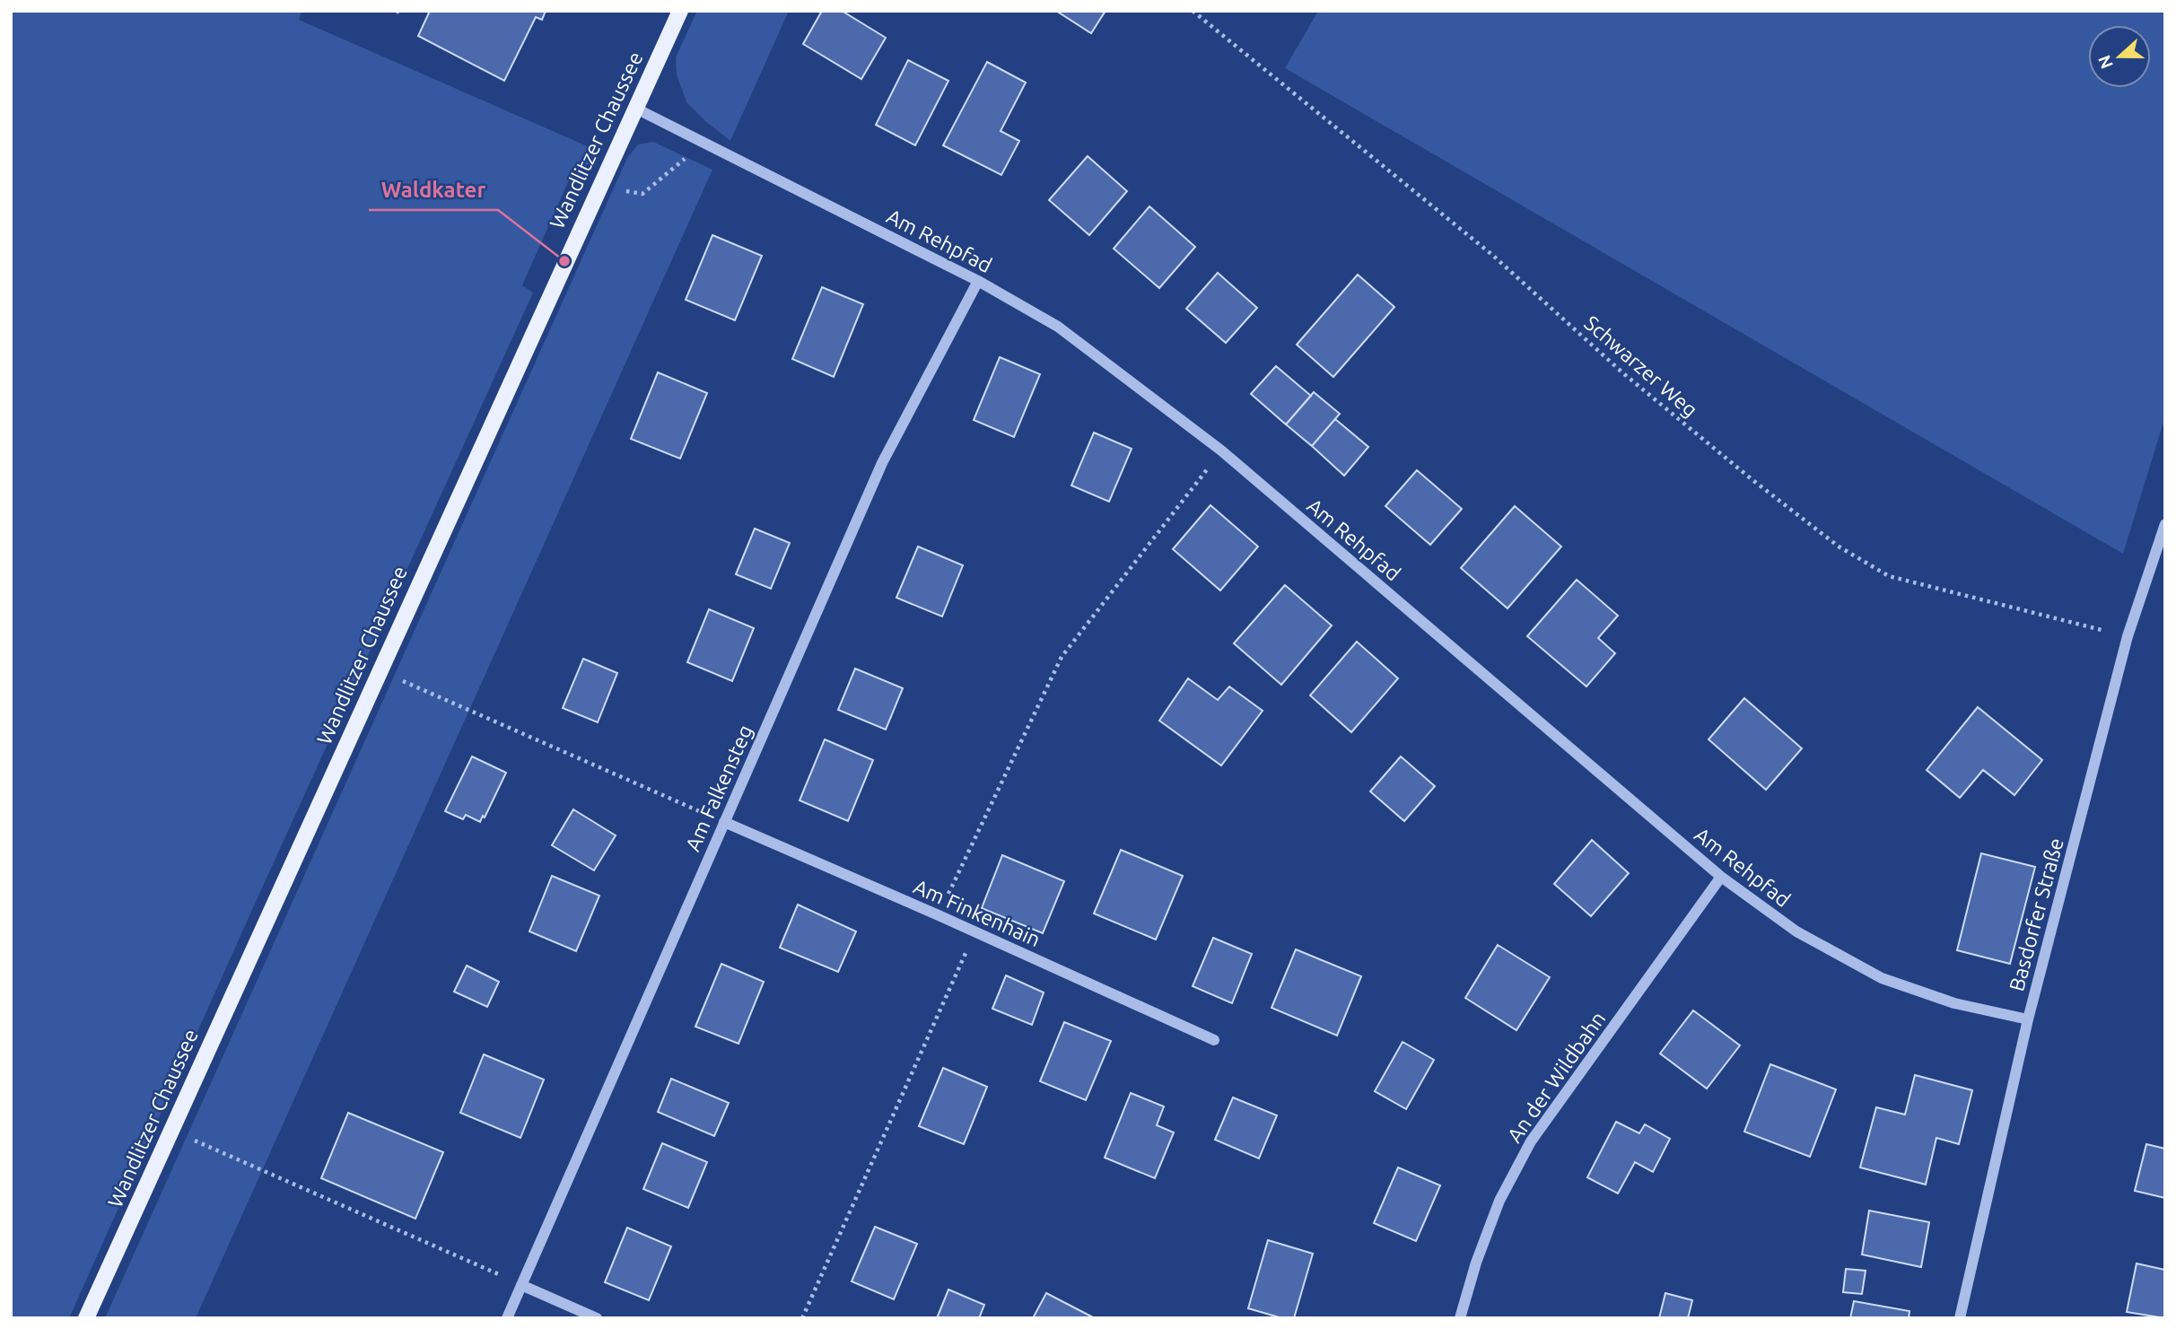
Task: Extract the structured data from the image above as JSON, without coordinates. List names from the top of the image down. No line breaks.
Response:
{"streets":{"main road":["Wandlitzer Chaussee"],"street":["Am Rehpfad","Am Falkensteg","Am Finkenhain","Basdorfer Straße","An der Wildbahn"],"path":["Schwarzer Weg"]},"crossings":[["Wandlitzer Chaussee","Am Rehpfad"],["Am Rehpfad","Am Falkensteg"],["Am Rehpfad","Basdorfer Straße"],["Am Rehpfad","An der Wildbahn"],["Schwarzer Weg","Basdorfer Straße"],["Am Falkensteg","Am Finkenhain"]],"places":["Waldkater"],"north":"left"}
